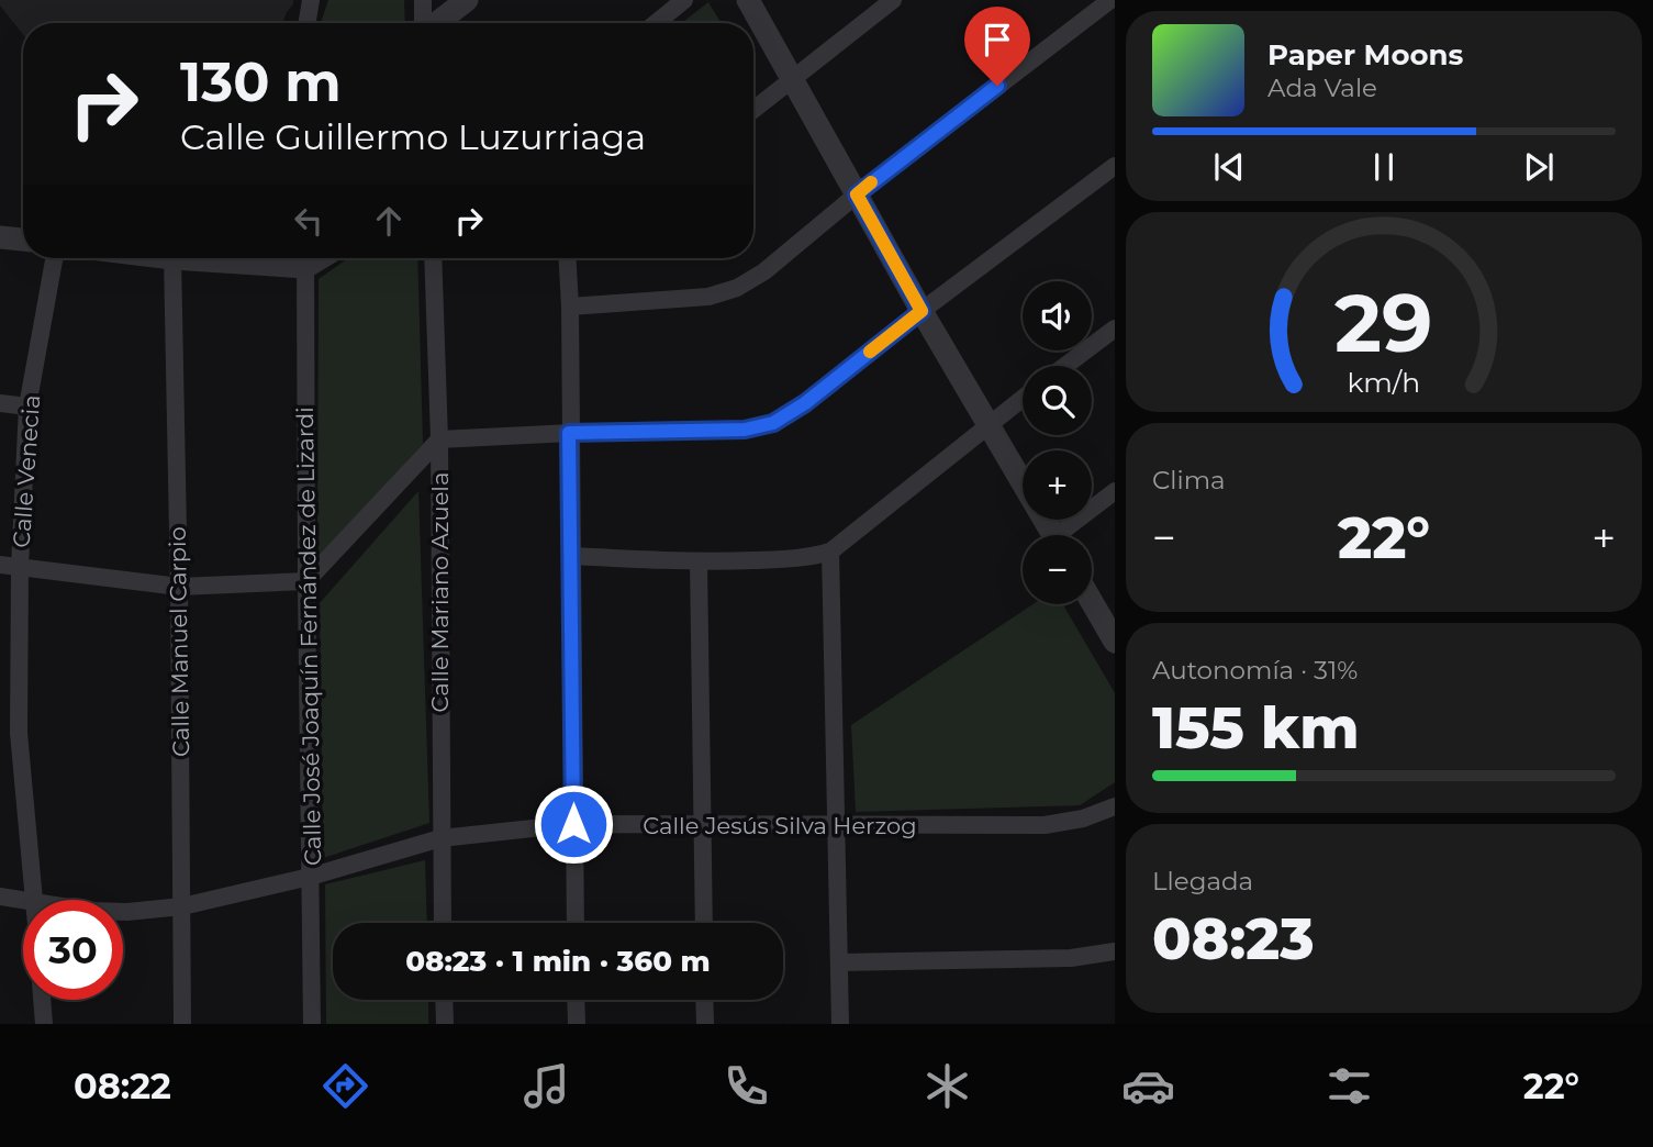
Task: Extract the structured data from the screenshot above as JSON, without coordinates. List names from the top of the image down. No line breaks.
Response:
{"streets":{"street":["Calle Venecia","Calle Mariano Azuela","Calle José Joaquín Fernández de Lizardi","Calle Manuel Carpio","Calle Jesús Silva Herzog"]},"crossings":[["Calle Mariano Azuela","Calle Jesús Silva Herzog"],["Calle José Joaquín Fernández de Lizardi","Calle Jesús Silva Herzog"],["Calle Manuel Carpio","Calle Jesús Silva Herzog"]],"page":{"turn":["130 m","Calle Guillermo Luzurriaga"],"song":["Paper Moons","Ada Vale"],"map_buttons":["+","−"],"tile":["Clima",["Autonomía · 31%","155 km"],["Llegada","08:23"]],"heat":["−","22°","+"],"limit":"30","trip":"08:23 · 1 min · 360 m","tabs":["08:22","22°"],"gauge":["29","km/h"]}}
